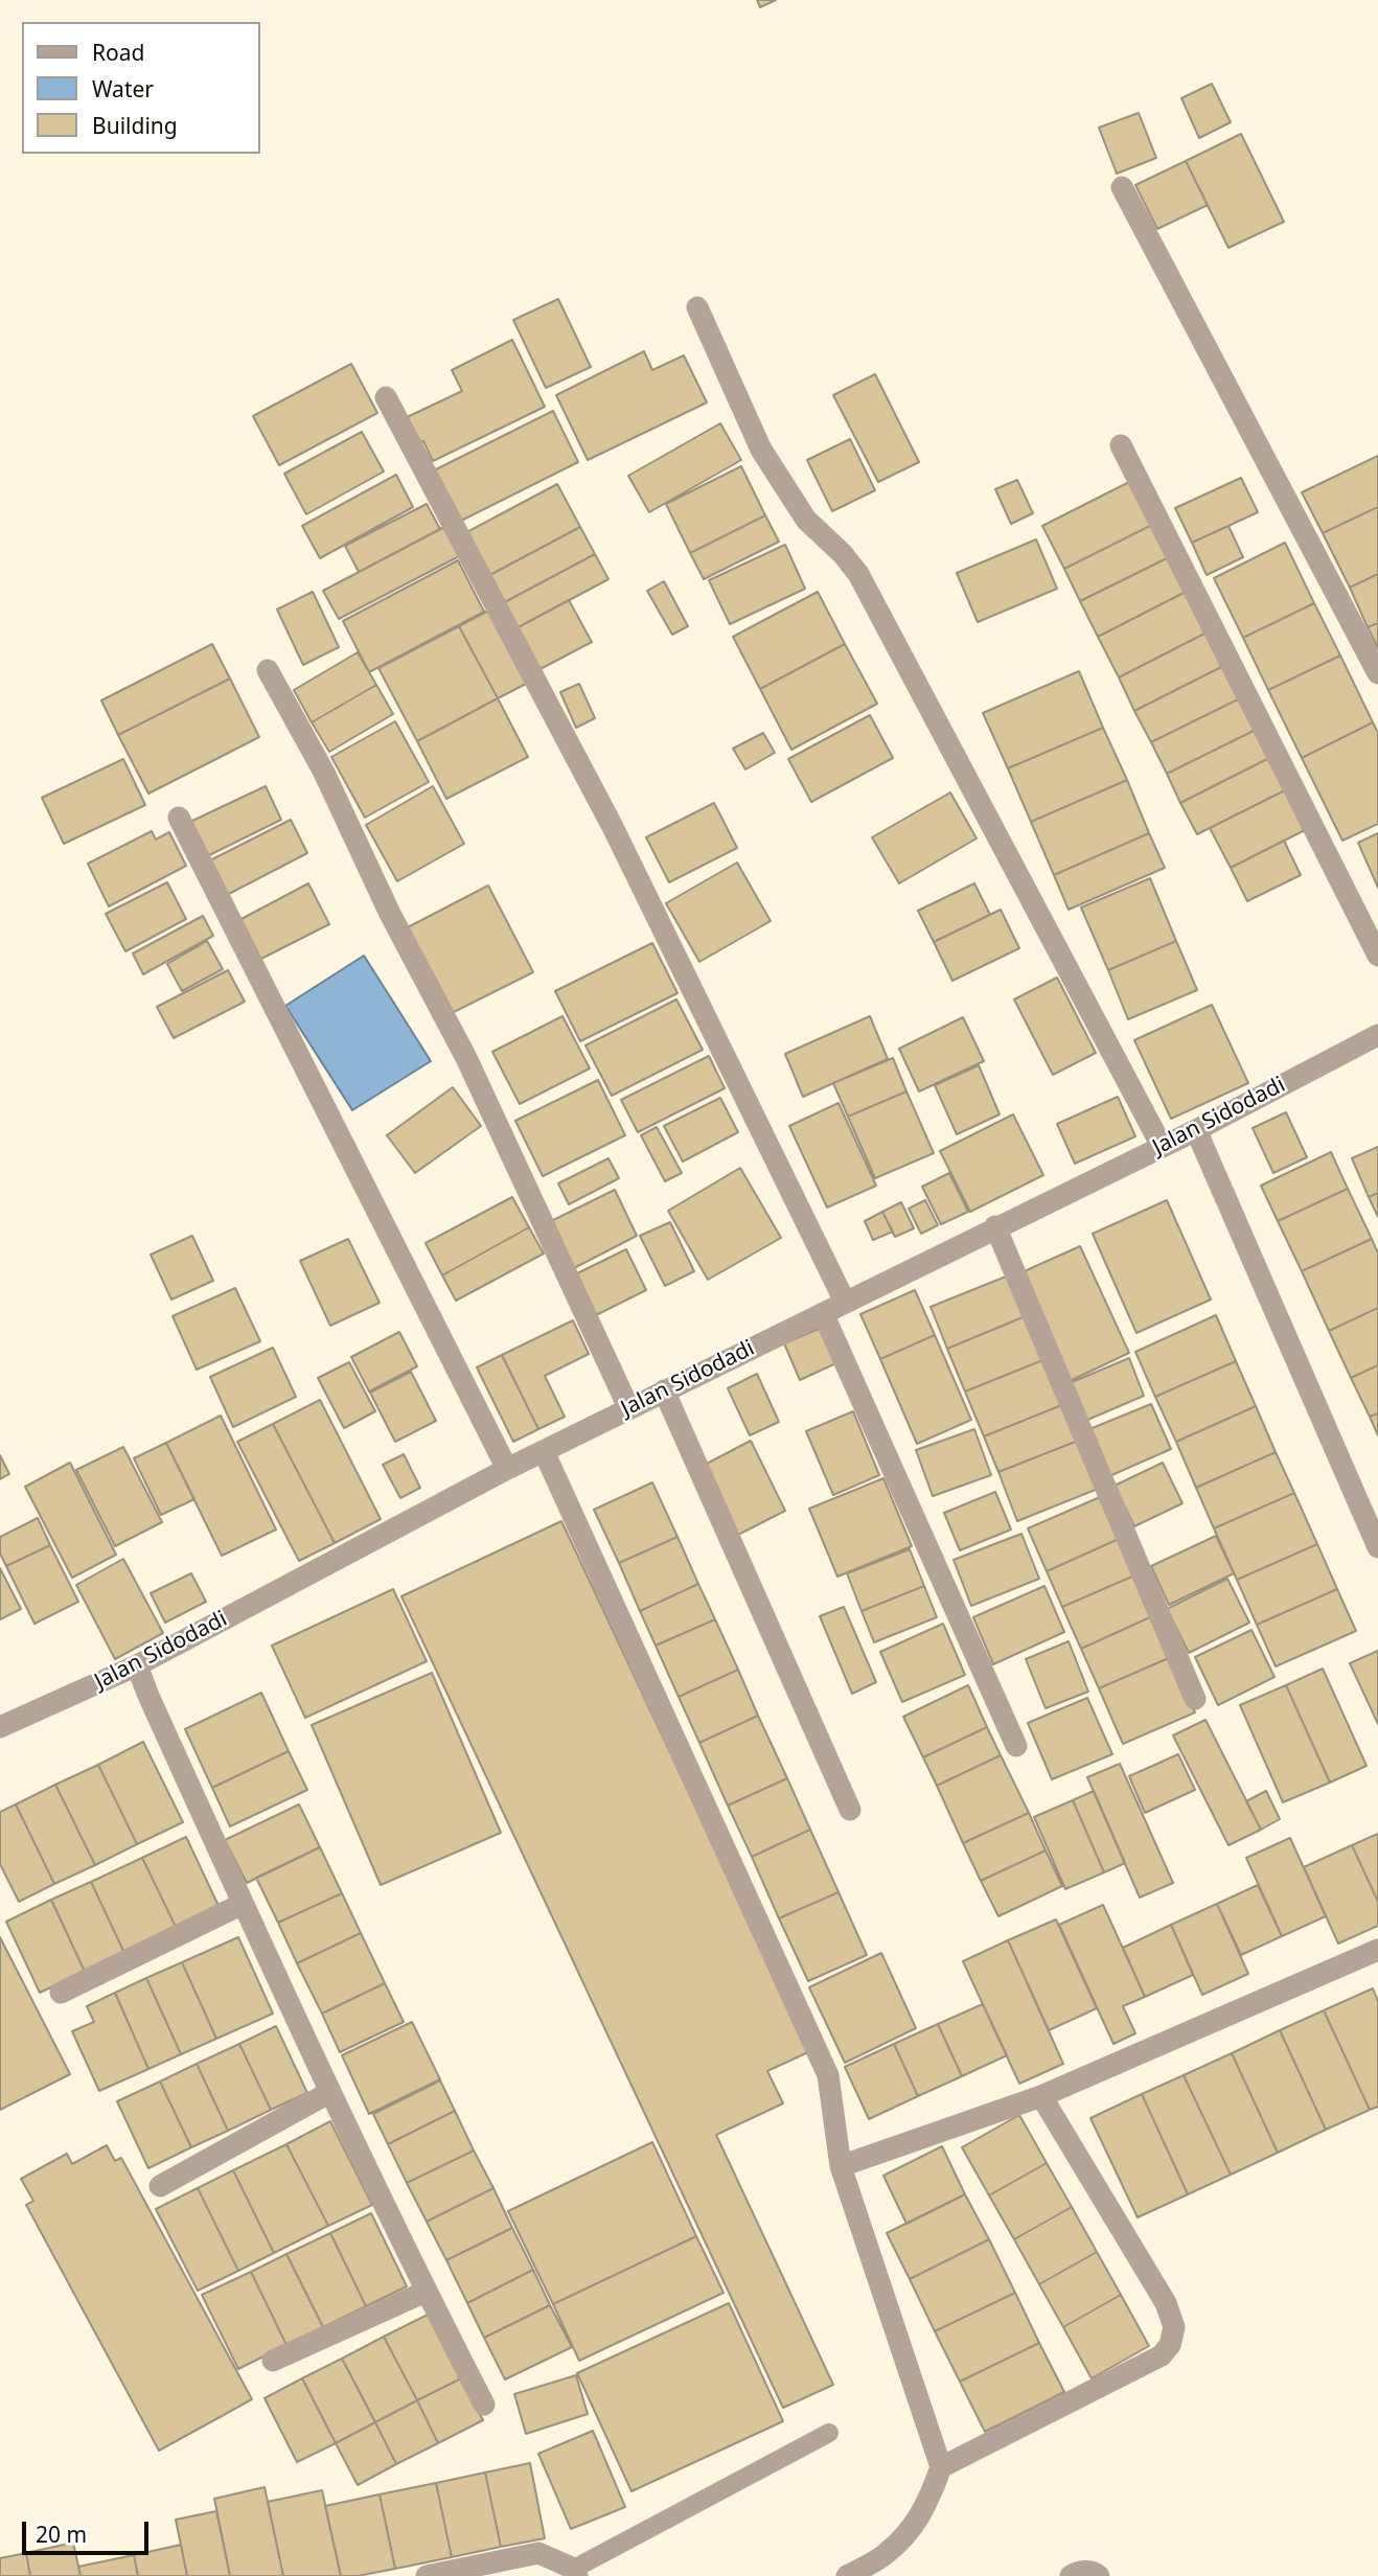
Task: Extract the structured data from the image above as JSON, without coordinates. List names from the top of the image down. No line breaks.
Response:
{"streets":{"street":["Jalan Sidodadi"]},"legend":["Road","Water","Building"],"scale_bar":"20 m"}
